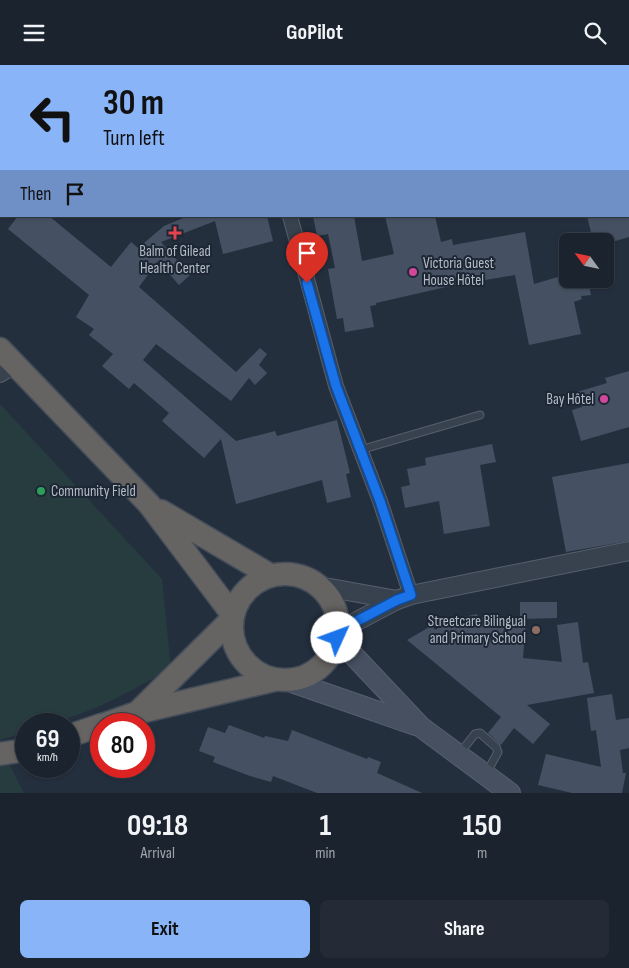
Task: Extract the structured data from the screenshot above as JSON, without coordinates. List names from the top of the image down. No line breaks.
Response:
{"places":{"health":["Balm of Gilead Health Center"],"other":["Victoria Guest House Hôtel","Bay Hôtel","Community Field","Streetcare Bilingual and Primary School"]},"north":"top left","page":{"header":"GoPilot","turn":["30 m","Turn left"],"then":"Then","speed":"69 km/h","limit":"80","eta":["09:18","Arrival","1","min","150","m"],"buttons":["Exit","Share"]}}
